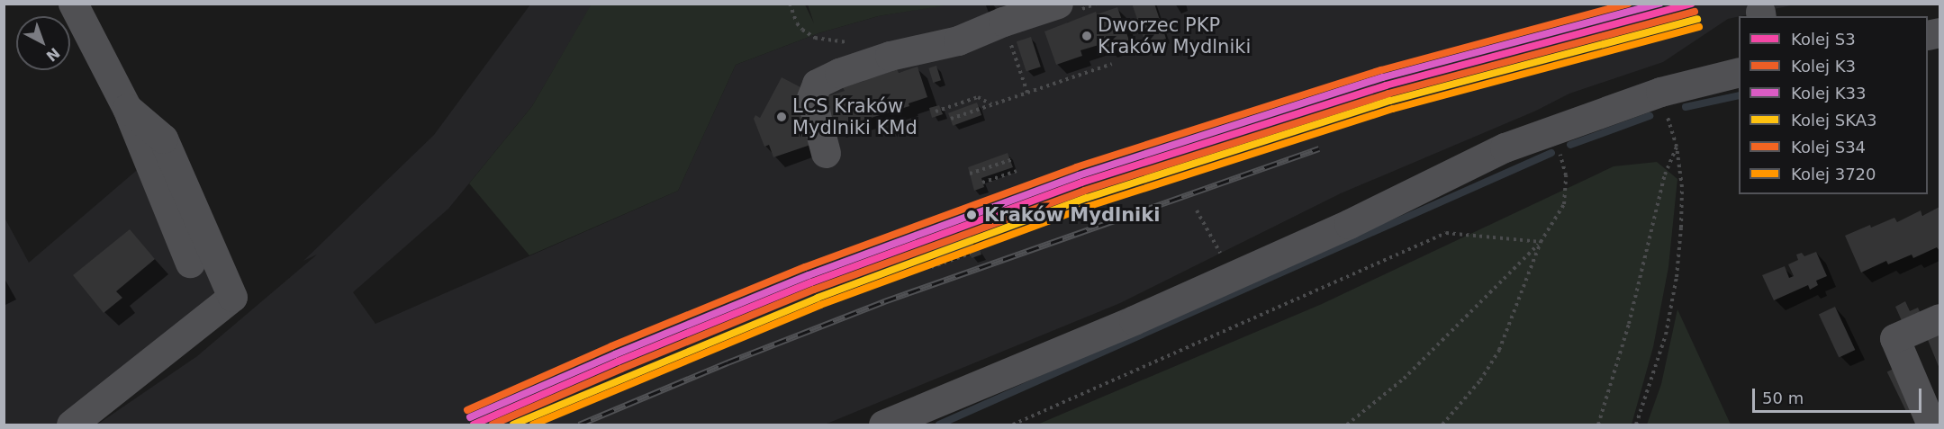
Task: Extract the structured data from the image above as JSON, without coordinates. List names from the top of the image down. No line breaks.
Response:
{"places":["Dworzec PKP Kraków Mydlniki","LCS Kraków Mydlniki KMd","Kraków Mydlniki"],"lines":["rail line S3","rail line K33","rail line S34","rail line K3","rail line SKA3","rail line 3720"],"legend":["Kolej S3","Kolej K3","Kolej K33","Kolej SKA3","Kolej S34","Kolej 3720"],"scale_bar":"50 m","north":"bottom right"}
